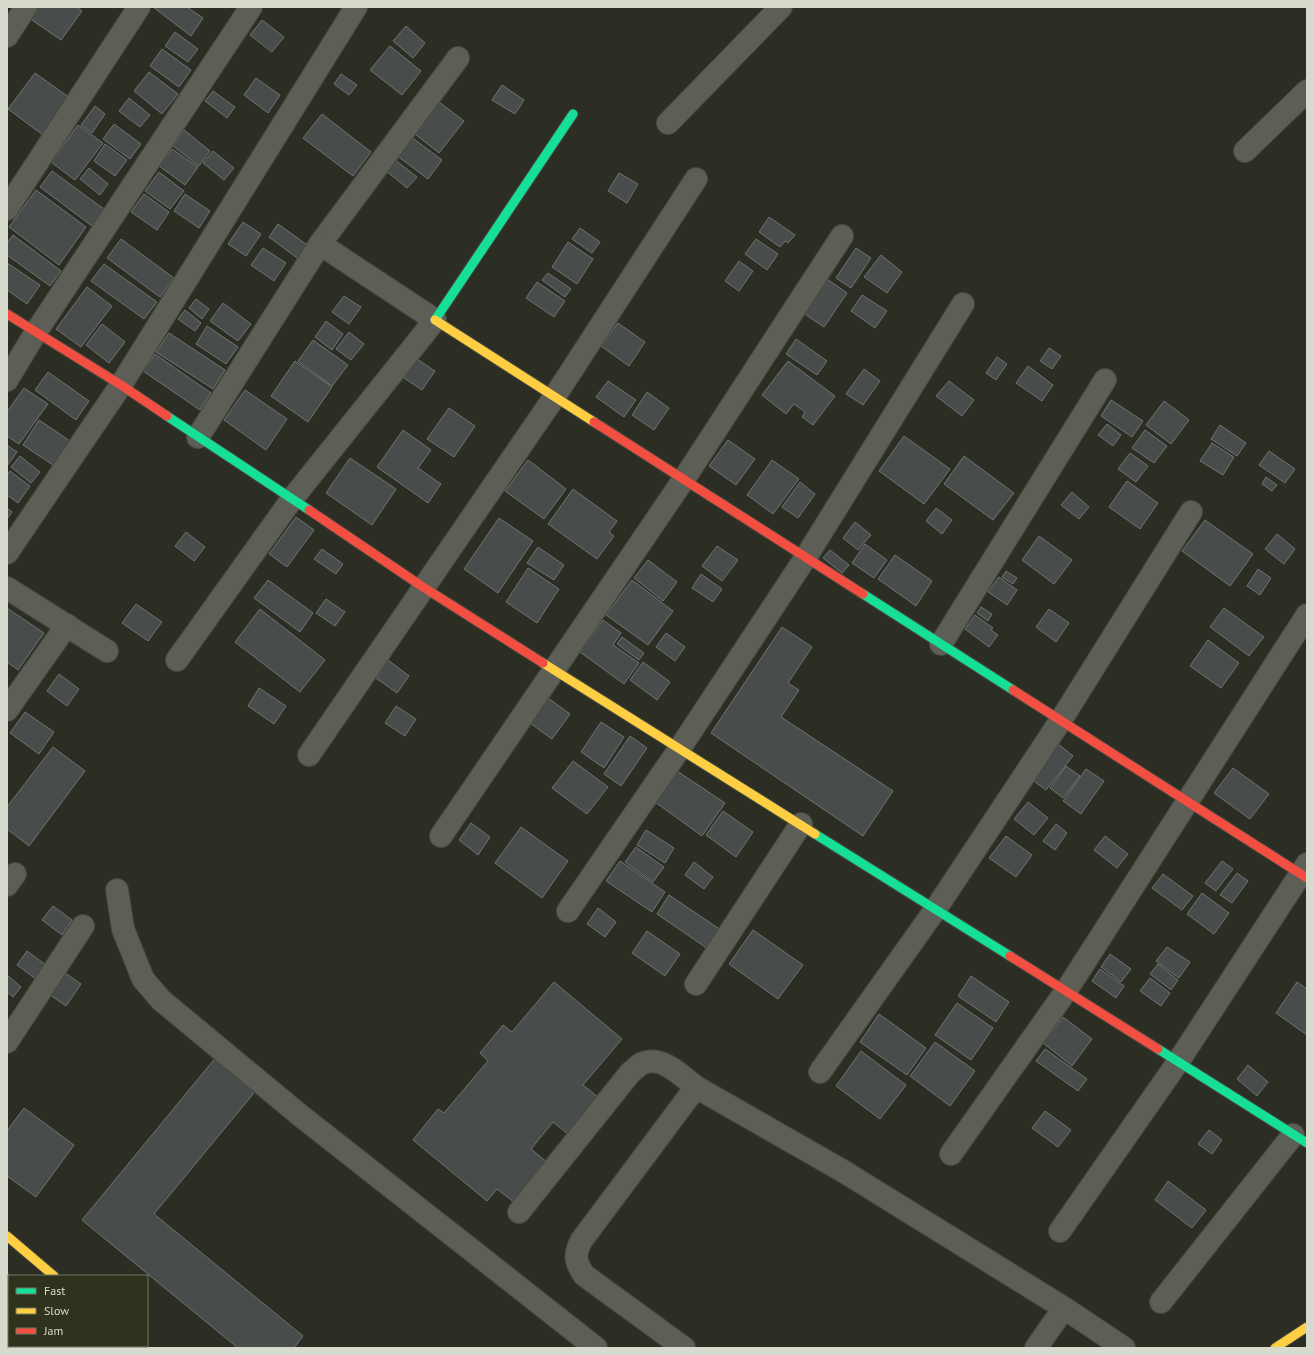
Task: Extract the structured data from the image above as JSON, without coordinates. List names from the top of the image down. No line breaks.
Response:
{"legend":["Fast","Slow","Jam"]}
